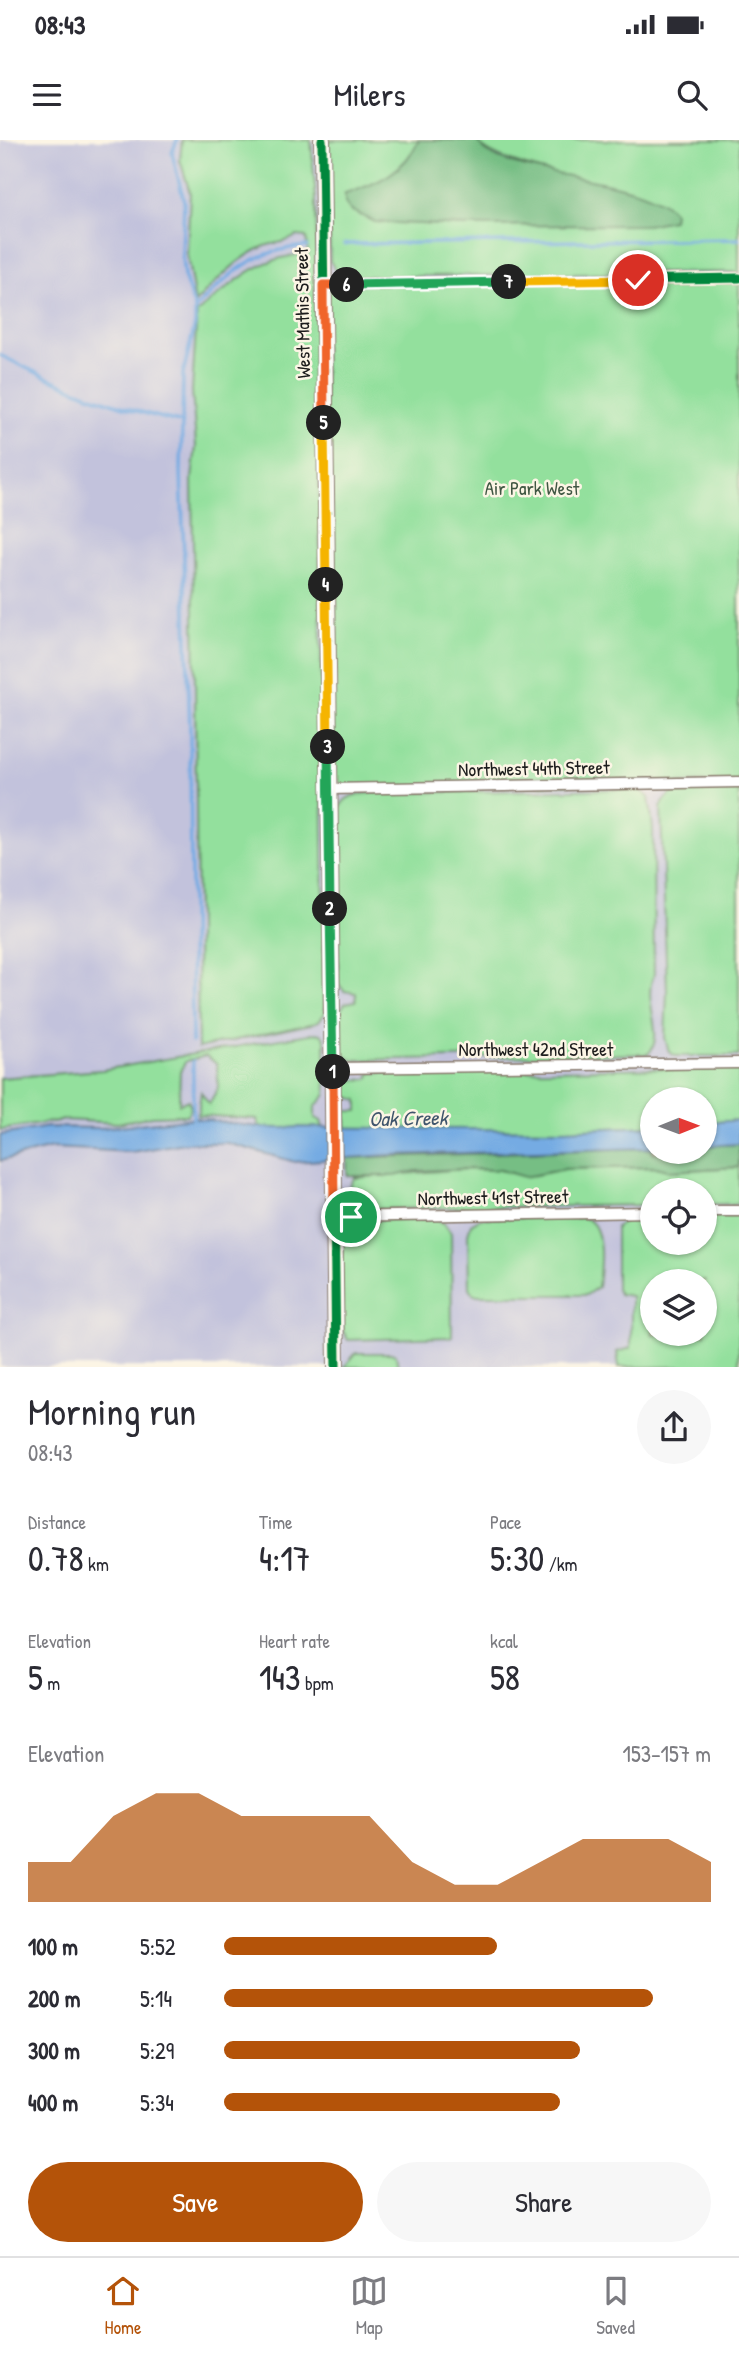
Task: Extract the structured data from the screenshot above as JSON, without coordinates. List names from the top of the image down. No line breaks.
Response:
{"streets":{"street":["West Mathis Street","Northwest 44th Street","Northwest 42nd Street","Northwest 41st Street"]},"crossings":[["West Mathis Street","Northwest 44th Street"],["West Mathis Street","Northwest 42nd Street"],["West Mathis Street","Northwest 41st Street"]],"water":["Oak Creek"],"parks":["Air Park West"],"north":"right","page":{"status":"08:43","header":"Milers","pins":["7","6","5","4","3","2","1"],"heading":["Morning run","08:43"],"stats":[["Distance","0.78 km"],["Time","4:17"],["Pace","5:30 /km"],["Elevation","5 m"],["Heart rate","143 bpm"],["kcal","58"]],"chart":["Elevation","153–157 m"],"list":[{"name":"100 m","note":"5:52"},{"name":"200 m","note":"5:14"},{"name":"300 m","note":"5:29"},{"name":"400 m","note":"5:34"}],"buttons":["Save","Share"],"tabs":["Home","Map","Saved"]}}
